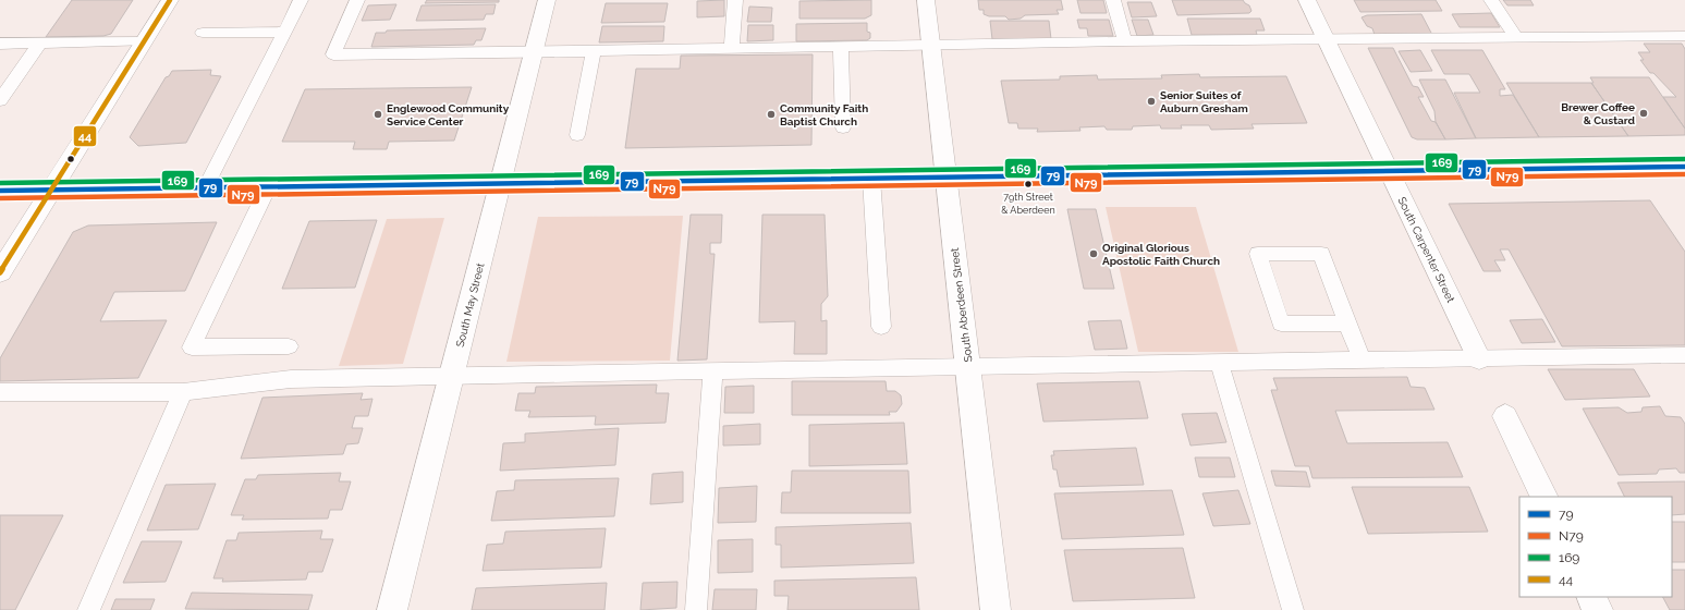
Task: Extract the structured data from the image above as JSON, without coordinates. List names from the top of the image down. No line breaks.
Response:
{"streets":{"street":["South Carpenter Street","South May Street","South Aberdeen Street"]},"places":["Senior Suites of Auburn Gresham","Brewer Coffee & Custard","Englewood Community Service Center","Community Faith Baptist Church","79th Street & Aberdeen","Original Glorious Apostolic Faith Church"],"lines":["transit line 44","transit line 169","transit line 79","transit line N79"],"legend":["79","N79","169","44"]}
